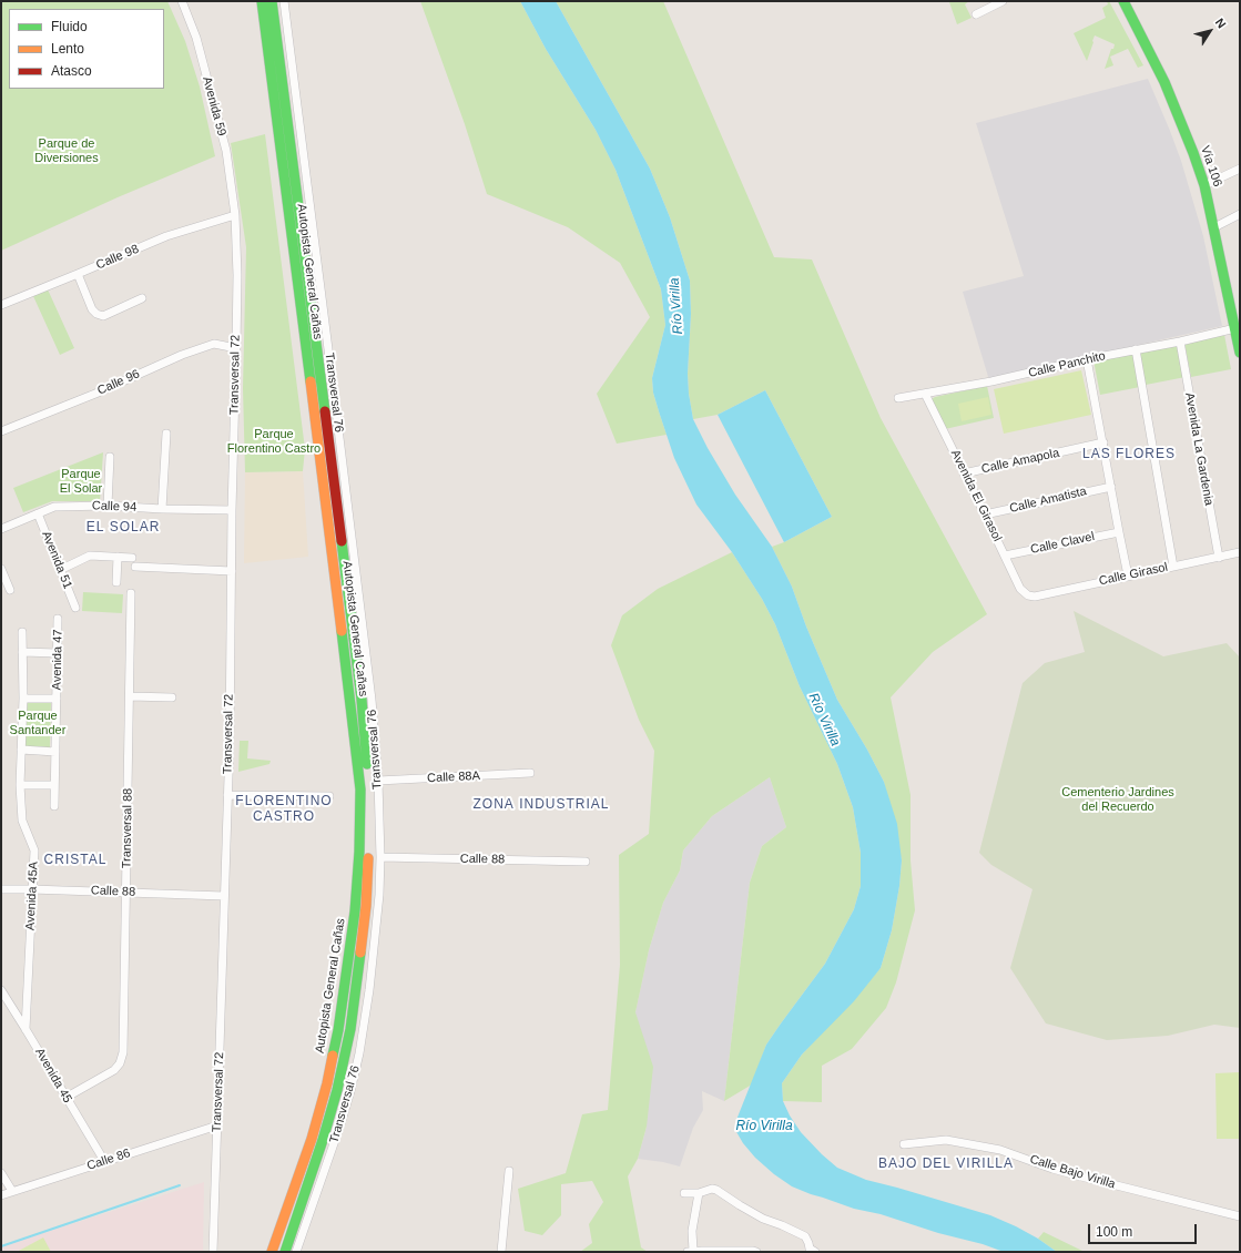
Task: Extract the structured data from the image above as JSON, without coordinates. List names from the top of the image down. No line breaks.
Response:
{"streets":{"main road":["Vía 106","Autopista General Cañas"],"street":["Avenida 59","Calle 98","Calle Panchito","Transversal 72","Calle 96","Transversal 76","Avenida La Gardenia","Calle Amapola","Avenida El Girasol","Calle Amatista","Calle 94","Calle Clavel","Avenida 51","Calle Girasol","Avenida 47","Calle 88A","Transversal 88","Calle 88","Avenida 45A","Avenida 45","Calle 86","Calle Bajo Virilla"]},"crossings":[["Avenida 59","Calle 98"],["Avenida 59","Transversal 72"],["Vía 106","Calle Panchito"],["Calle 98","Transversal 72"],["Calle Panchito","Avenida La Gardenia"],["Calle Panchito","Avenida El Girasol"],["Transversal 72","Calle 96"],["Transversal 72","Calle 94"],["Transversal 72","Calle 88"],["Transversal 72","Calle 86"],["Transversal 76","Calle 88A"],["Transversal 76","Calle 88"],["Avenida La Gardenia","Calle Girasol"],["Calle Amapola","Avenida El Girasol"],["Avenida El Girasol","Calle Amatista"],["Avenida El Girasol","Calle Clavel"],["Avenida El Girasol","Calle Girasol"],["Calle 94","Avenida 51"],["Transversal 88","Calle 88"],["Transversal 88","Avenida 45"],["Calle 88","Avenida 45A"],["Avenida 45A","Avenida 45"],["Avenida 45","Calle 86"]],"districts":["LAS FLORES","EL SOLAR","FLORENTINO CASTRO","ZONA INDUSTRIAL","CRISTAL","BAJO DEL VIRILLA"],"water":["Río Virilla"],"parks":["Parque de Diversiones","Parque Florentino Castro","Parque El Solar","Parque Santander","Cementerio Jardines del Recuerdo"],"legend":["Fluido","Lento","Atasco"],"scale_bar":"100 m","north":"top right"}
